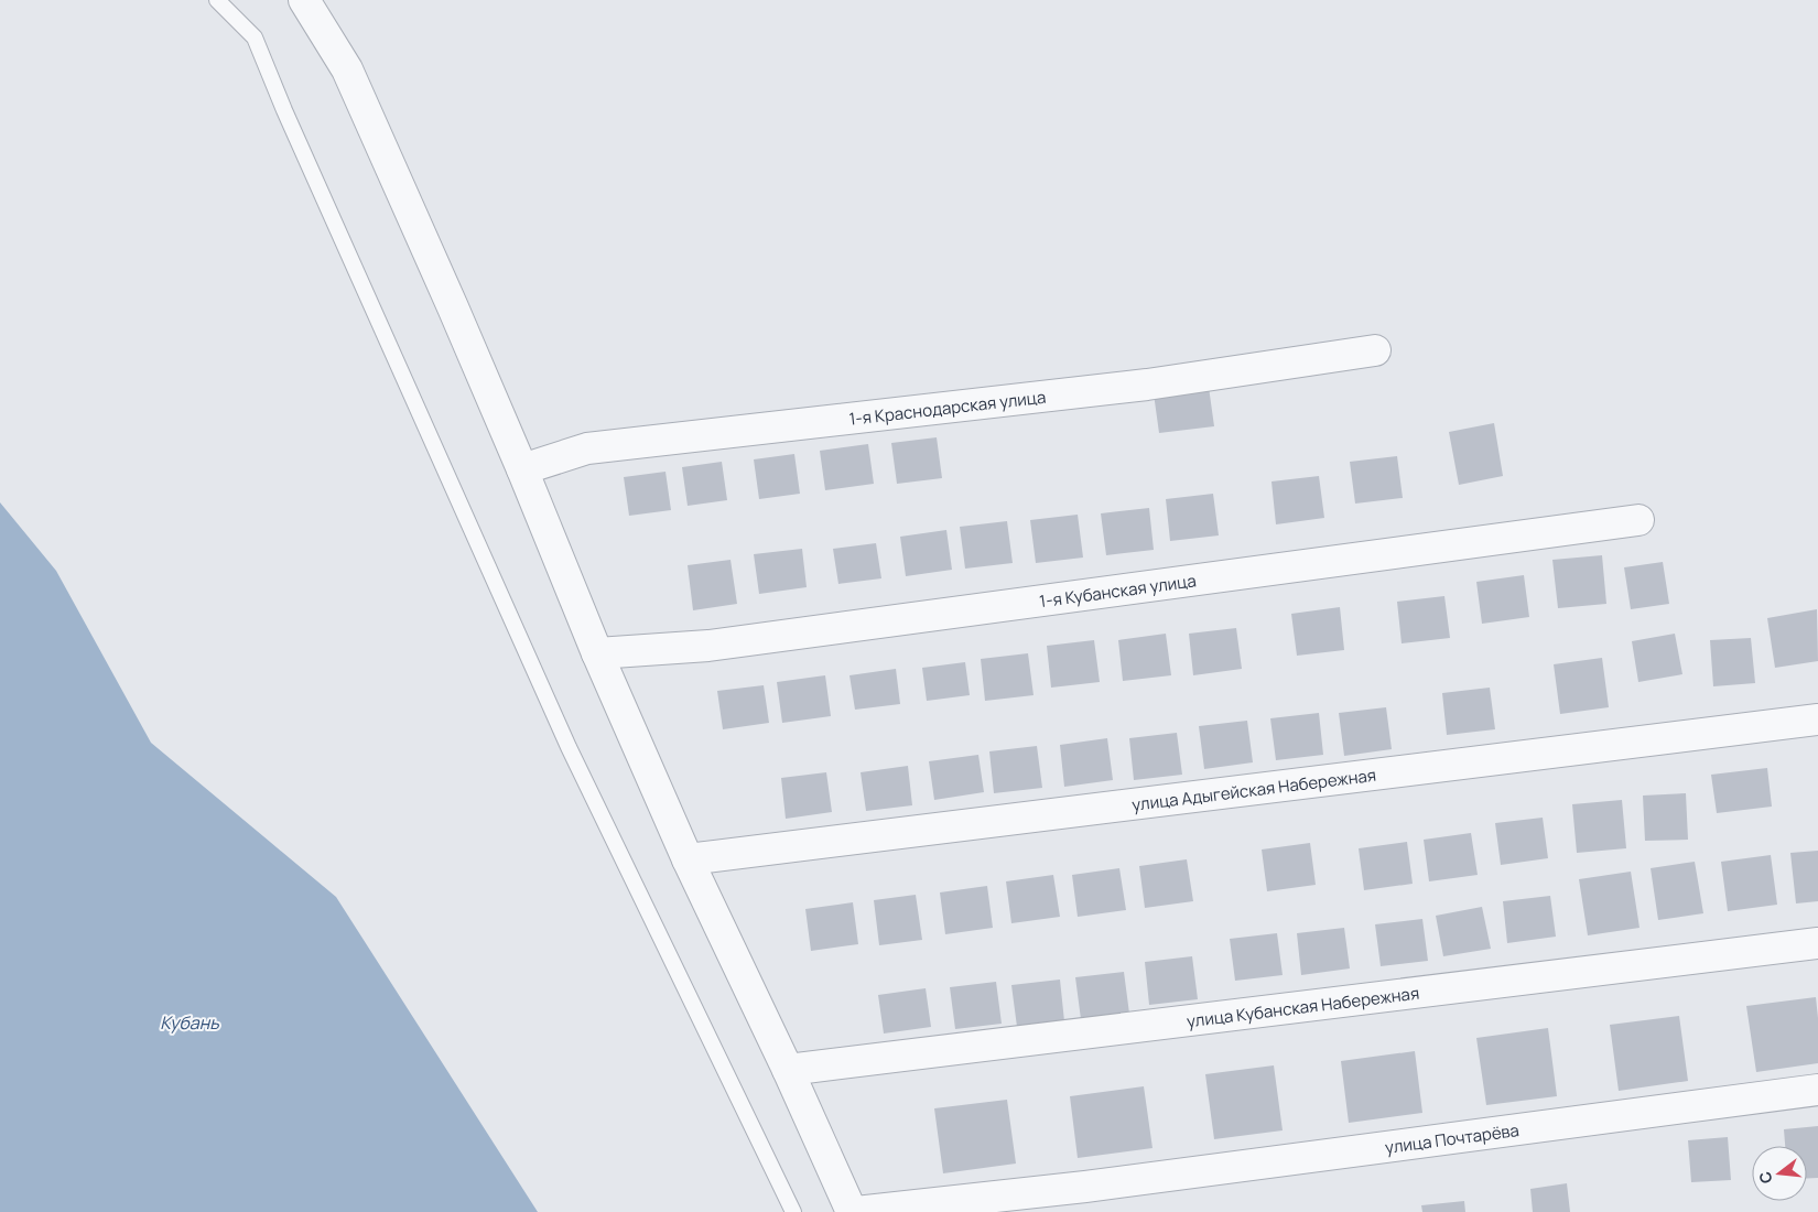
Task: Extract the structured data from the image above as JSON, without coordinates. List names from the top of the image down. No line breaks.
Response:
{"streets":{"street":["1-я Краснодарская улица","1-я Кубанская улица","улица Адыгейская Набережная","улица Кубанская Набережная","улица Почтарёва"]},"water":["Кубань"],"north":"left"}
